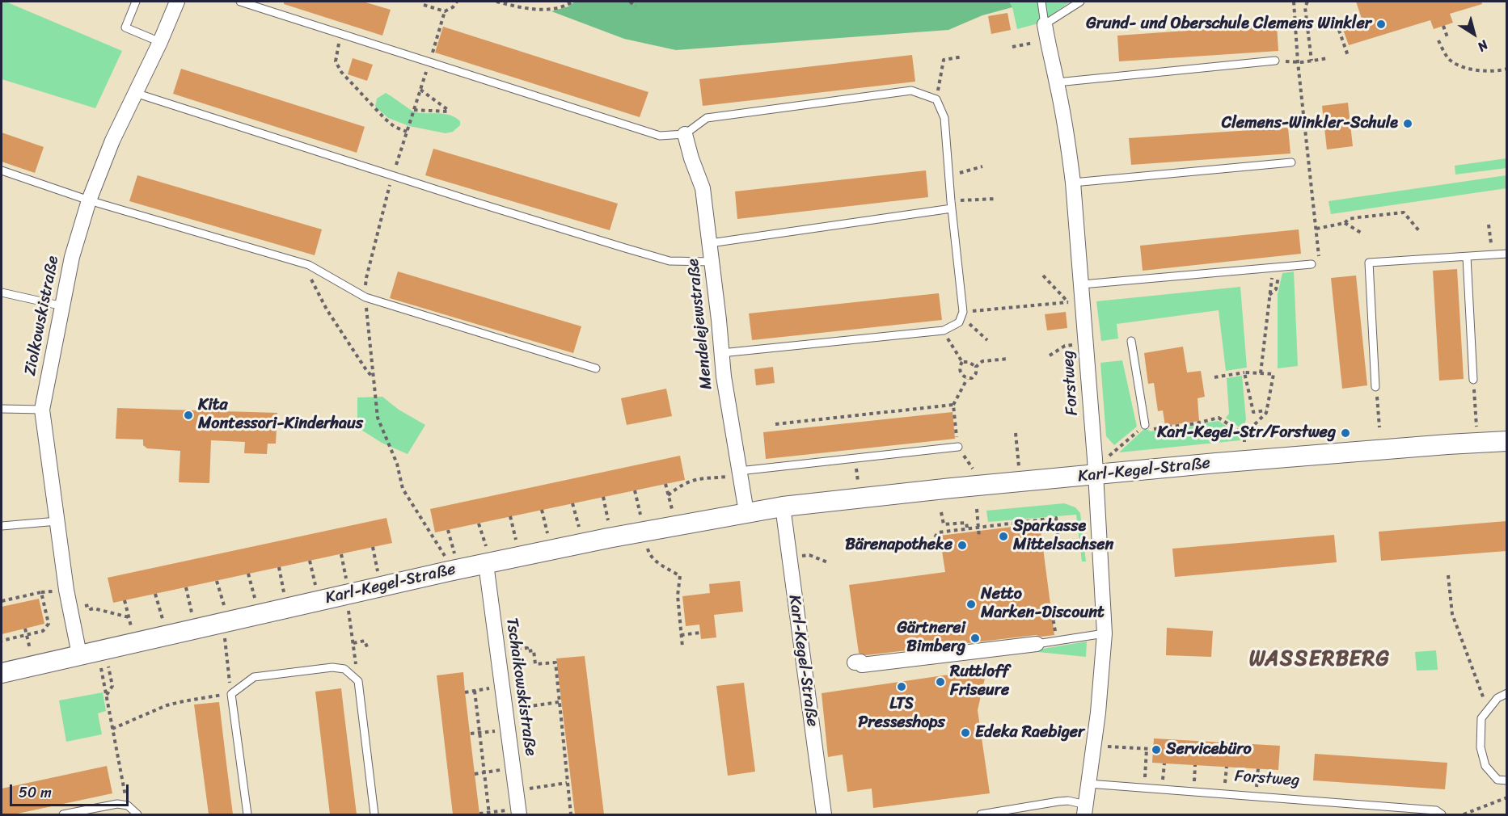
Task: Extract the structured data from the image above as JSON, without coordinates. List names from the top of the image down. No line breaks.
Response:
{"streets":{"street":["Ziolkowskistraße","Mendelejewstraße","Forstweg","Karl-Kegel-Straße","Tschaikowskistraße"]},"crossings":[["Ziolkowskistraße","Karl-Kegel-Straße"],["Mendelejewstraße","Karl-Kegel-Straße"],["Forstweg","Karl-Kegel-Straße"],["Karl-Kegel-Straße","Tschaikowskistraße"]],"districts":["WASSERBERG"],"places":["Grund- und Oberschule Clemens Winkler","Clemens-Winkler-Schule","Kita Montessori-Kinderhaus","Karl-Kegel-Str/Forstweg","Sparkasse Mittelsachsen","Bärenapotheke","Netto Marken-Discount","Gärtnerei Bimberg","Ruttloff Friseure","LTS Presseshops","Edeka Raebiger","Servicebüro"],"scale_bar":"50 m","north":"bottom right"}
